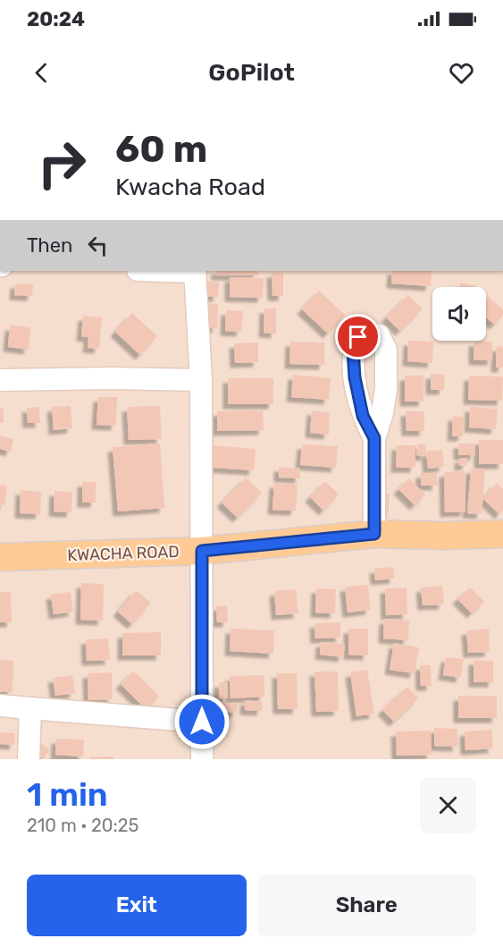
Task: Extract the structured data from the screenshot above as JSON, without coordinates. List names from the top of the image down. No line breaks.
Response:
{"streets":{"main road":["KWACHA ROAD"]},"page":{"status":"20:24","header":"GoPilot","turn":["60 m","Kwacha Road"],"then":"Then","heading":["1 min","210 m · 20:25"],"buttons":["Exit","Share"]}}
